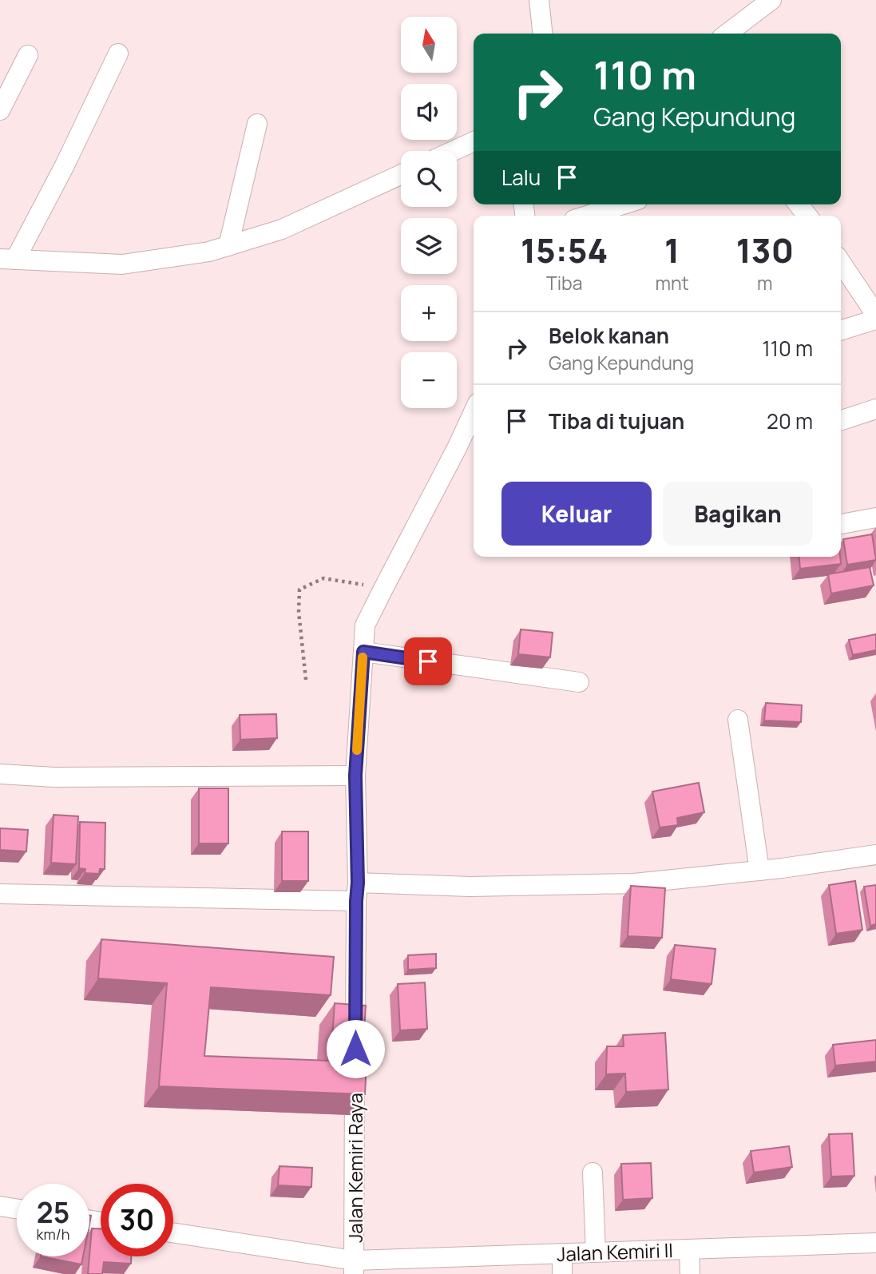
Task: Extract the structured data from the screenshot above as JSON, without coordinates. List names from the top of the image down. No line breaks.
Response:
{"streets":{"street":["Jalan Kemiri Raya","Jalan Kemiri II"]},"crossings":[["Jalan Kemiri Raya","Jalan Kemiri II"]],"north":"top","page":{"map_buttons":["+","−"],"turn":["110 m","Gang Kepundung"],"then":"Lalu","eta":["15:54","Tiba","1","mnt","130","m"],"list":[{"name":"Belok kanan","note":"Gang Kepundung","value":"110 m"},{"name":"Tiba di tujuan","value":"20 m"}],"buttons":["Keluar","Bagikan"],"speed":"25 km/h","limit":"30"}}
